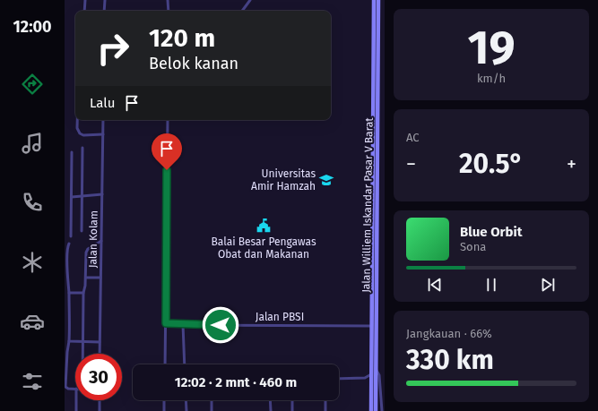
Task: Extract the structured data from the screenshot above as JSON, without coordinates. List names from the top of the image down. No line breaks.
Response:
{"streets":{"street":["Jalan Williem Iskandar Pasar V Barat","Jalan Kolam","Jalan PBSI"]},"crossings":[["Jalan Williem Iskandar Pasar V Barat","Jalan PBSI"]],"places":{"school or university":["Universitas Amir Hamzah"],"public building":["Balai Besar Pengawas Obat dan Makanan"]},"page":{"tabs":"12:00","tile":[["19","km/h"],"AC",["Jangkauan · 66%","330 km"]],"turn":["120 m","Belok kanan"],"then":"Lalu","heat":["−","20.5°","+"],"song":["Blue Orbit","Sona"],"limit":"30","trip":"12:02 · 2 mnt · 460 m"}}
